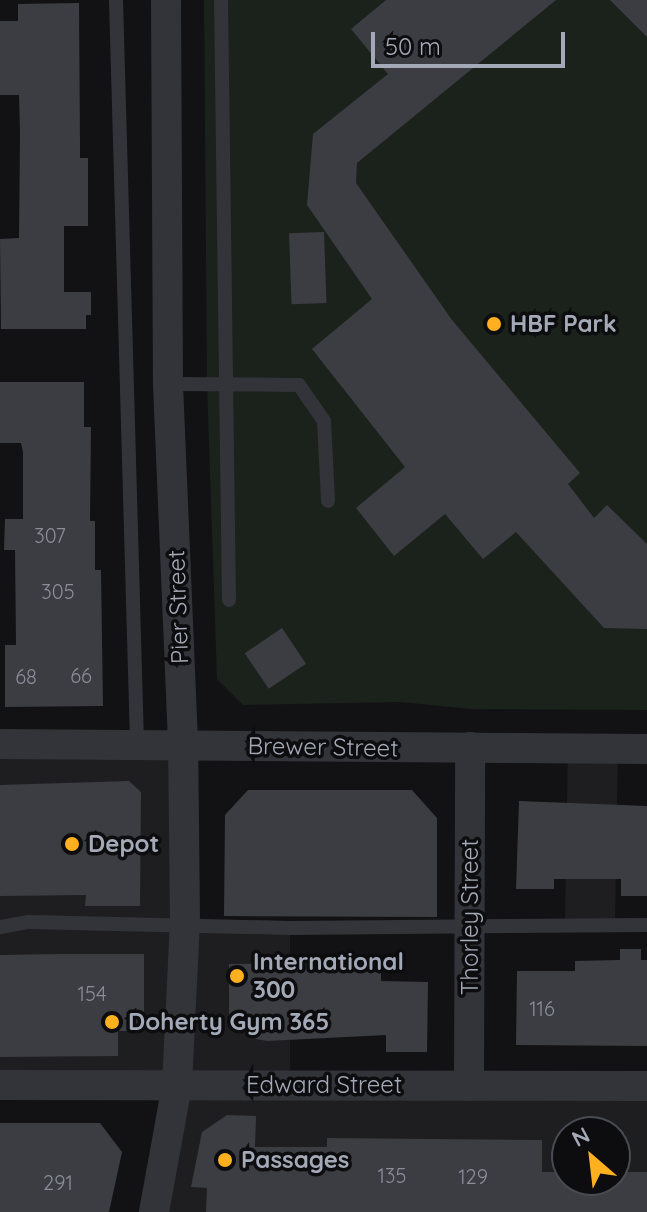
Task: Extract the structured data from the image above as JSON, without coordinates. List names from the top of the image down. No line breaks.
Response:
{"streets":{"street":["Pier Street","Brewer Street","Thorley Street","Edward Street"]},"crossings":[["Pier Street","Brewer Street"],["Pier Street","Edward Street"],["Brewer Street","Thorley Street"],["Thorley Street","Edward Street"]],"places":["HBF Park","Depot","International 300","Doherty Gym 365","Passages"],"house_numbers":["307","305","66","68","154","116","135","129","291"],"scale_bar":"50 m","north":"top left"}
